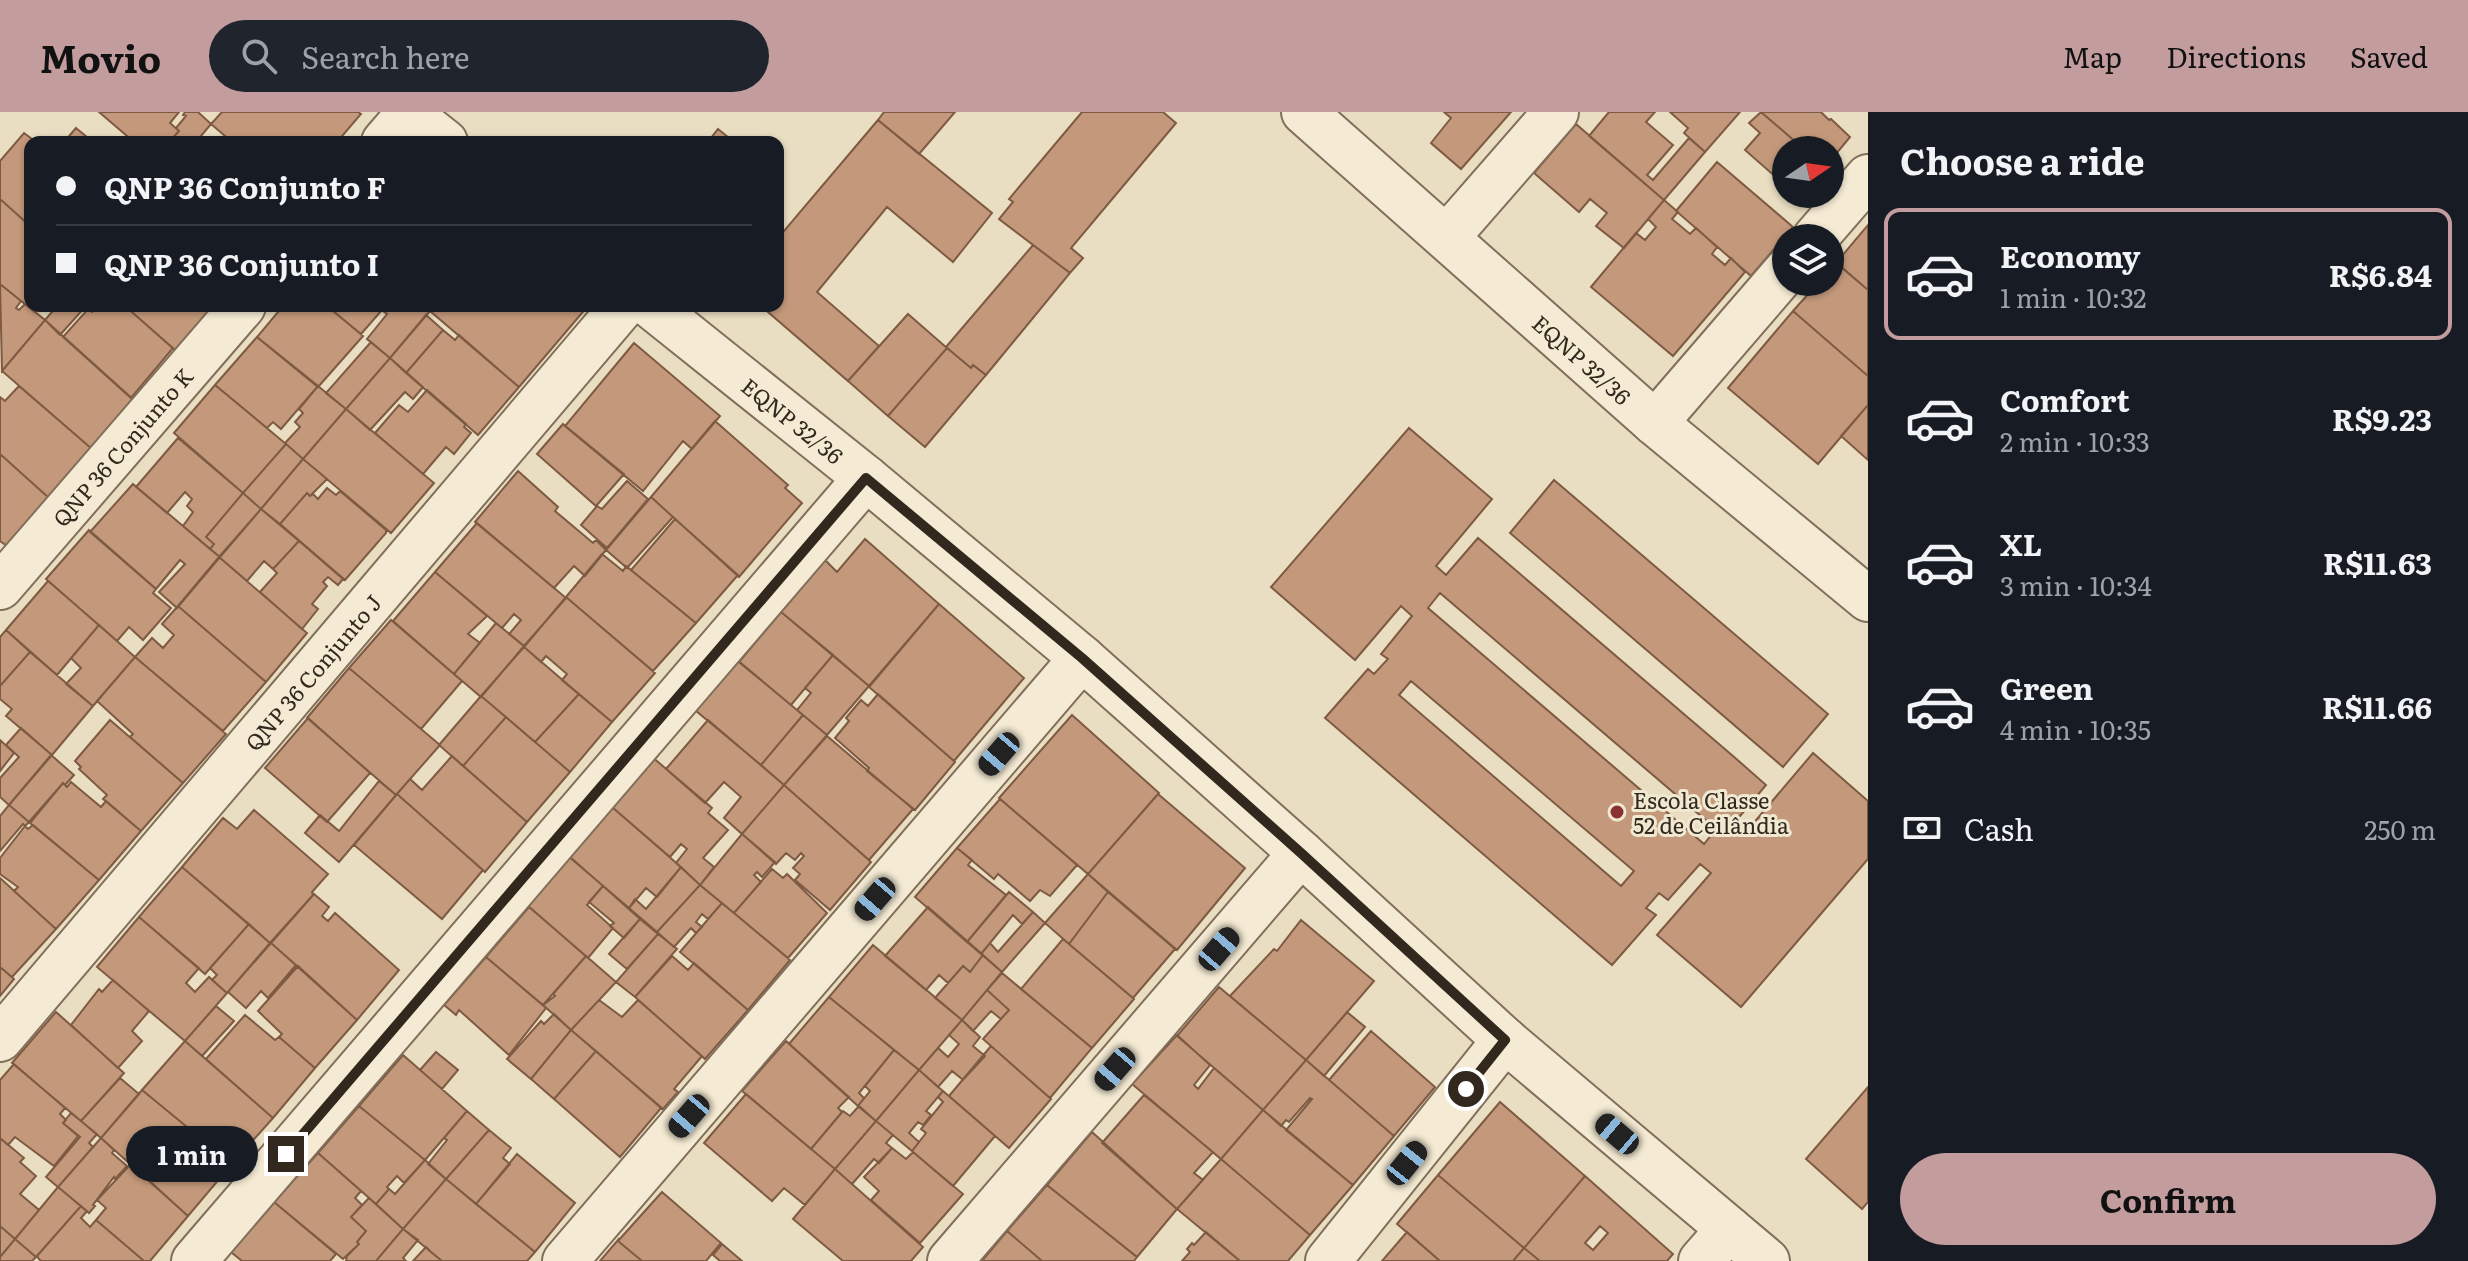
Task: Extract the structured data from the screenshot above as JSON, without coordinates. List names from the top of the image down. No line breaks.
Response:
{"streets":{"street":["EQNP 32/36","QNP 36 Conjunto K","QNP 36 Conjunto J"]},"places":["Escola Classe 52 de Ceilândia"],"north":"right","page":{"header":"Movio","search":"Search here","nav":["Map","Directions","Saved"],"heading":"Choose a ride","banner":["QNP 36 Conjunto F","QNP 36 Conjunto I"],"list":[{"name":"Economy","note":"1 min · 10:32","value":"R$6.84"},{"name":"Comfort","note":"2 min · 10:33","value":"R$9.23"},{"name":"XL","note":"3 min · 10:34","value":"R$11.63"},{"name":"Green","note":"4 min · 10:35","value":"R$11.66"}],"pay":["Cash","250 m"],"bubble":"1 min","buttons":"Confirm"}}
